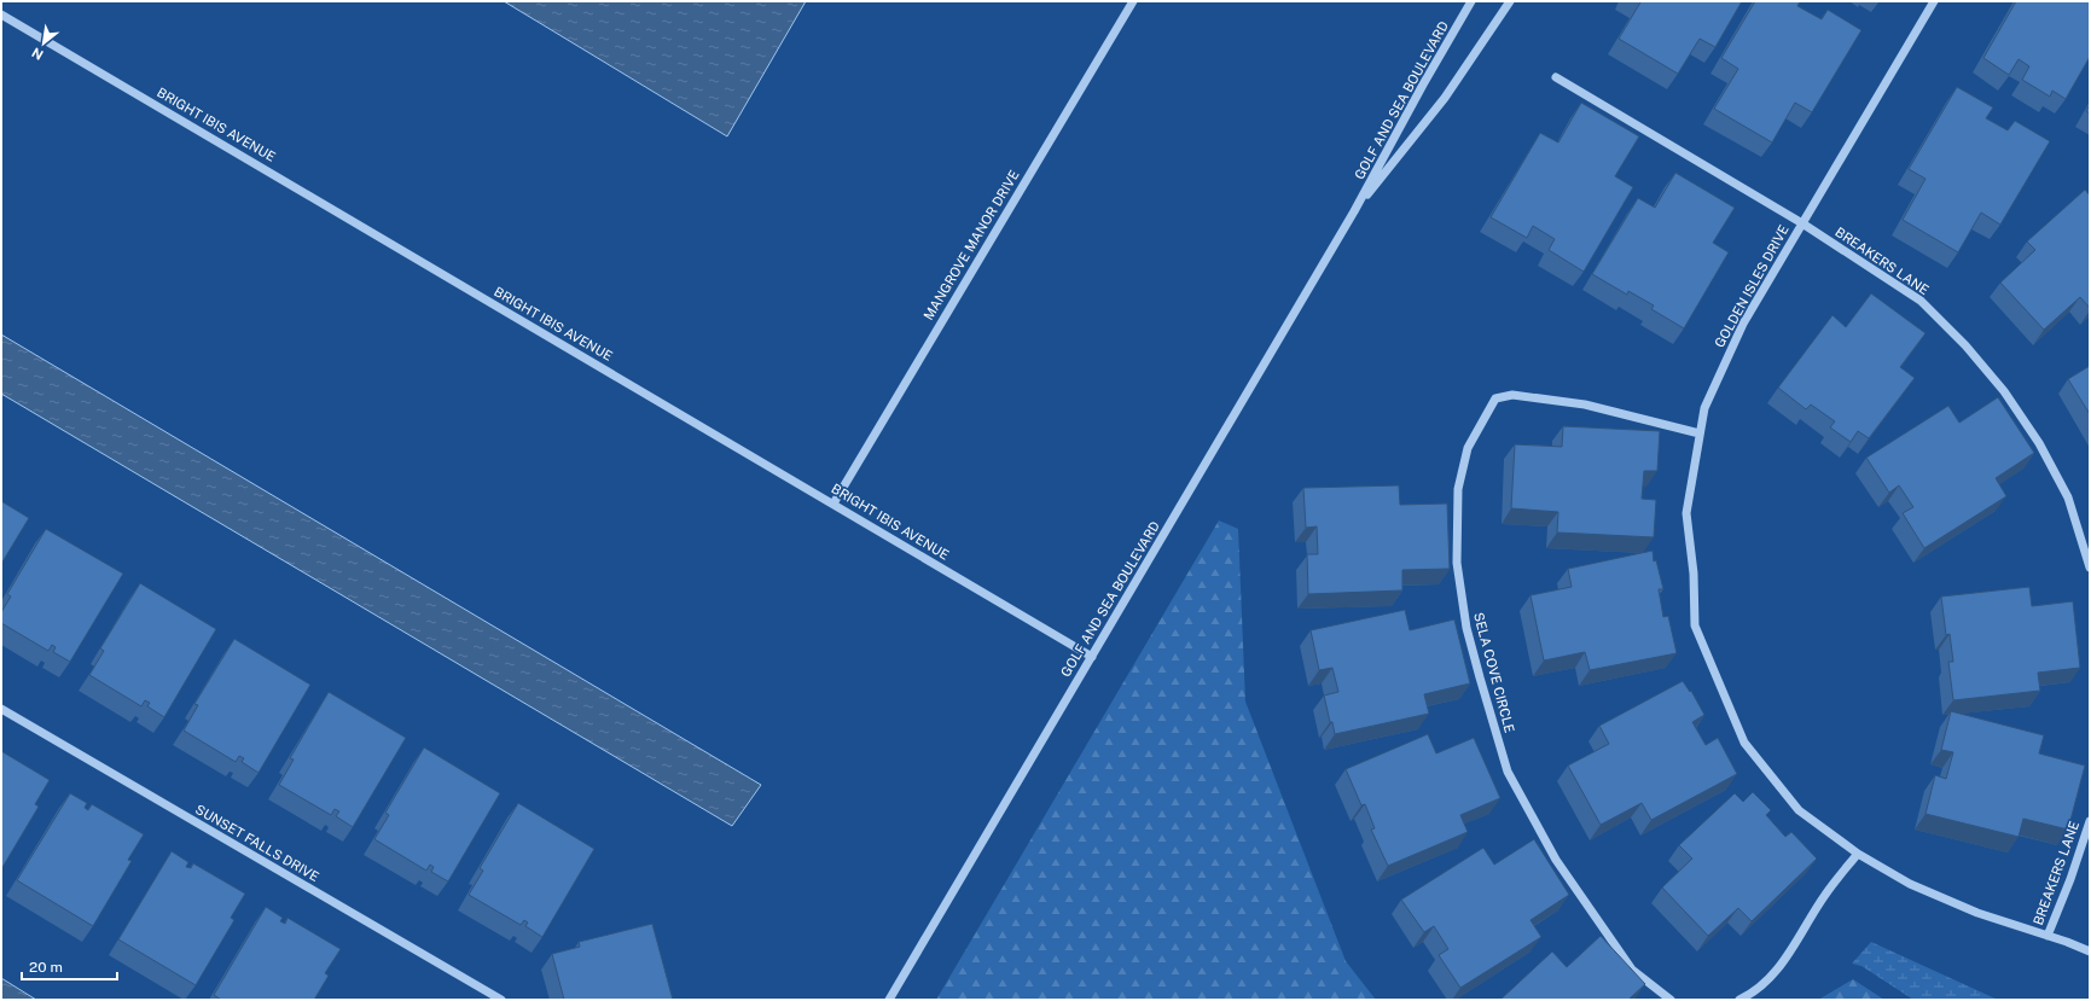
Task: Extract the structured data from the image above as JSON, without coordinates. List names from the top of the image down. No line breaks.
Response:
{"streets":{"street":["GOLF AND SEA BOULEVARD","BRIGHT IBIS AVENUE","MANGROVE MANOR DRIVE","BREAKERS LANE","GOLDEN ISLES DRIVE","SELA COVE CIRCLE","SUNSET FALLS DRIVE"]},"crossings":[["GOLF AND SEA BOULEVARD","BRIGHT IBIS AVENUE"],["BRIGHT IBIS AVENUE","MANGROVE MANOR DRIVE"],["BREAKERS LANE","GOLDEN ISLES DRIVE"],["GOLDEN ISLES DRIVE","SELA COVE CIRCLE"]],"scale_bar":"20 m","north":"bottom left"}
